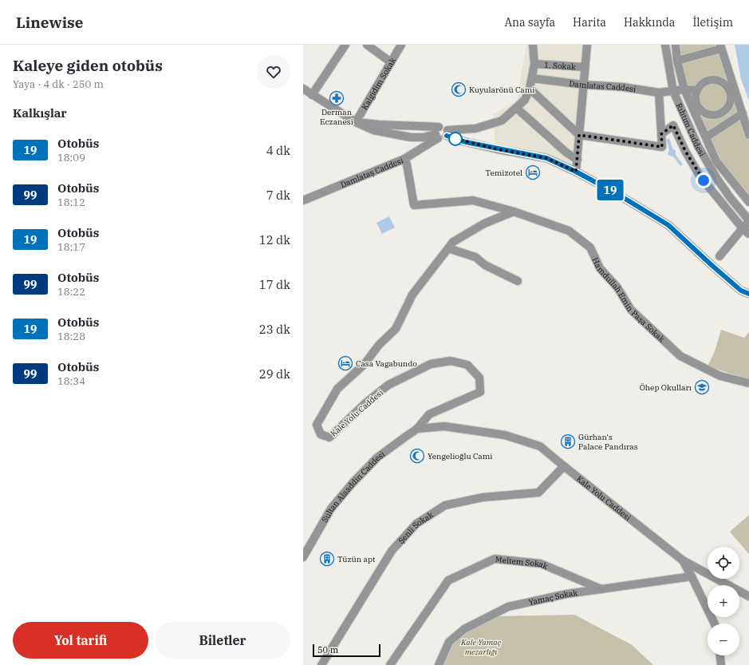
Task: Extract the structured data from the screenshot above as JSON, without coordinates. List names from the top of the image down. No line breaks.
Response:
{"streets":{"street":["1. Sokak","Kalgidim Sokak","Damlatas Caddesi","Rıhtım Caddesi","Damlataş Caddesi","Hamdullah Emin Paşa Sokak","Kale Yolu Caddesi","Sultan Alaaddin Caddesi","Şenli Sokak","Meltem Sokak","Yamaç Sokak"]},"crossings":[["Damlatas Caddesi","Rıhtım Caddesi"],["Hamdullah Emin Paşa Sokak","Kale Yolu Caddesi"],["Kale Yolu Caddesi","Sultan Alaaddin Caddesi"],["Kale Yolu Caddesi","Şenli Sokak"],["Kale Yolu Caddesi","Yamaç Sokak"],["Meltem Sokak","Yamaç Sokak"]],"parks":["Kale Yamaç mezarlığı"],"places":{"mosque":["Kuyularönü Cami","Yengelioğlu Cami"],"pharmacy":["Derman Eczanesi"],"hotel":["Temizotel","Casa Vagabundo"],"school or university":["Öhep Okulları"],"building":["Gürhan's Palace Pandıras","Tüzün apt"]},"lines":["bus line 19"],"scale_bar":"50 m","page":{"header":"Linewise","nav":["Ana sayfa","Harita","Hakkında","İletişim"],"heading":[["Kaleye giden otobüs","Yaya · 4 dk · 250 m"],"Kalkışlar"],"on_map":"19","list":[{"mark":"19","name":"Otobüs","note":"18:09","value":"4 dk"},{"mark":"99","name":"Otobüs","note":"18:12","value":"7 dk"},{"mark":"19","name":"Otobüs","note":"18:17","value":"12 dk"},{"mark":"99","name":"Otobüs","note":"18:22","value":"17 dk"},{"mark":"19","name":"Otobüs","note":"18:28","value":"23 dk"},{"mark":"99","name":"Otobüs","note":"18:34","value":"29 dk"}],"map_buttons":["+","−"],"buttons":["Yol tarifi","Biletler"],"scale":"50 m"}}
